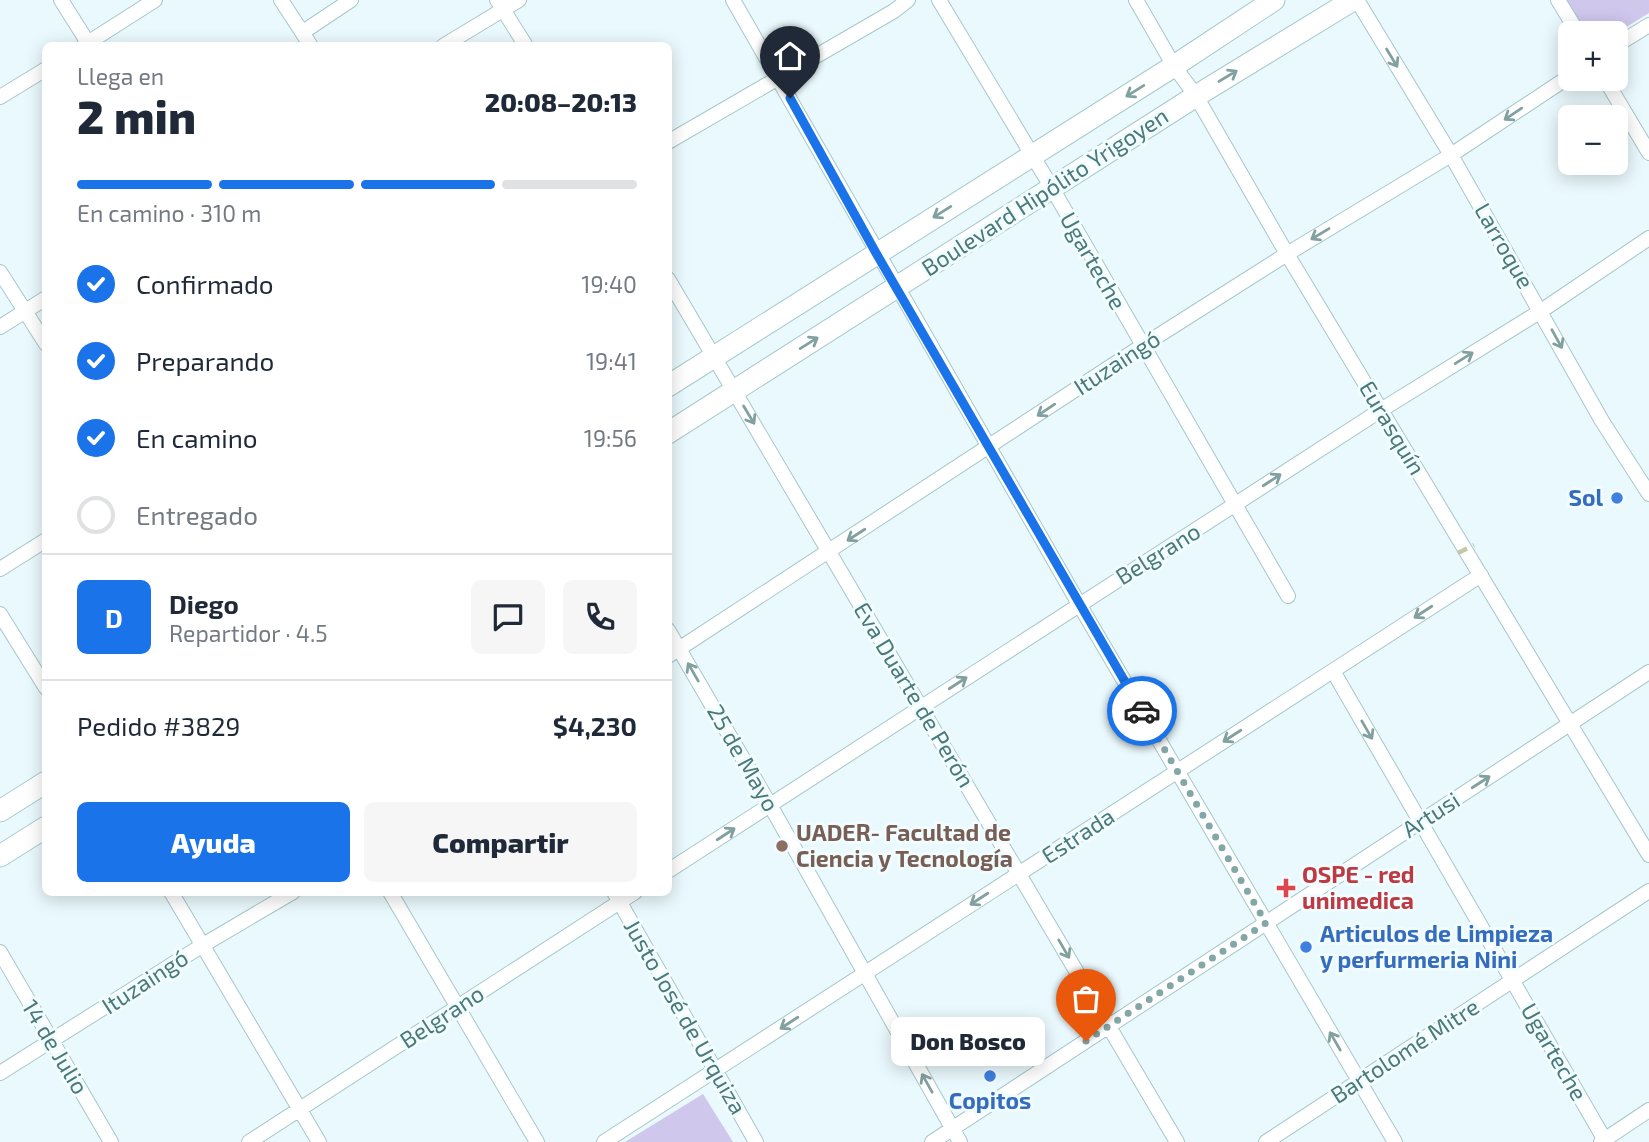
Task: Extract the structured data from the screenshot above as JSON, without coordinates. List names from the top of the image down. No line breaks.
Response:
{"streets":{"main road":["Boulevard Hipólito Yrigoyen"],"street":["Larroque","Ugarteche","Ituzaingó","Eurasquín","Belgrano","Eva Duarte de Perón","25 de Mayo","Artusi","Estrada","Justo José de Urquiza","14 de Julio","Bartolomé Mitre"]},"crossings":[["Boulevard Hipólito Yrigoyen","Larroque"],["Boulevard Hipólito Yrigoyen","Ugarteche"],["Boulevard Hipólito Yrigoyen","Eurasquín"],["Boulevard Hipólito Yrigoyen","Eva Duarte de Perón"],["Larroque","Ituzaingó"],["Larroque","Belgrano"],["Ugarteche","Ituzaingó"],["Ugarteche","Belgrano"],["Ugarteche","Artusi"],["Ugarteche","Estrada"],["Ugarteche","Bartolomé Mitre"],["Ituzaingó","Eurasquín"],["Ituzaingó","Eva Duarte de Perón"],["Ituzaingó","25 de Mayo"],["Ituzaingó","14 de Julio"],["Eurasquín","Belgrano"],["Eurasquín","Artusi"],["Eurasquín","Estrada"],["Belgrano","Eva Duarte de Perón"],["Belgrano","25 de Mayo"],["Belgrano","Justo José de Urquiza"],["Eva Duarte de Perón","Artusi"],["Eva Duarte de Perón","Estrada"],["25 de Mayo","Artusi"],["25 de Mayo","Estrada"],["Estrada","Justo José de Urquiza"]],"one_way":["Larroque","Ituzaingó","Belgrano","Eva Duarte de Perón","25 de Mayo","Estrada"],"places":{"other":["Sol","UADER- Facultad de Ciencia y Tecnología","Articulos de Limpieza y perfurmeria Nini","Don Bosco","Copitos"],"health":["OSPE - red unimedica"]},"page":{"map_buttons":["+","−"],"heading":["2 min","Llega en","20:08–20:13"],"panel":["Diego","Repartidor · 4.5","Pedido #3829","$4,230"],"bar":"En camino · 310 m","list":[["Confirmado","19:40"],["Preparando","19:41"],["En camino","19:56"],"Entregado"],"round":"D","buttons":["Ayuda","Compartir"],"bubble":"Don Bosco"}}
